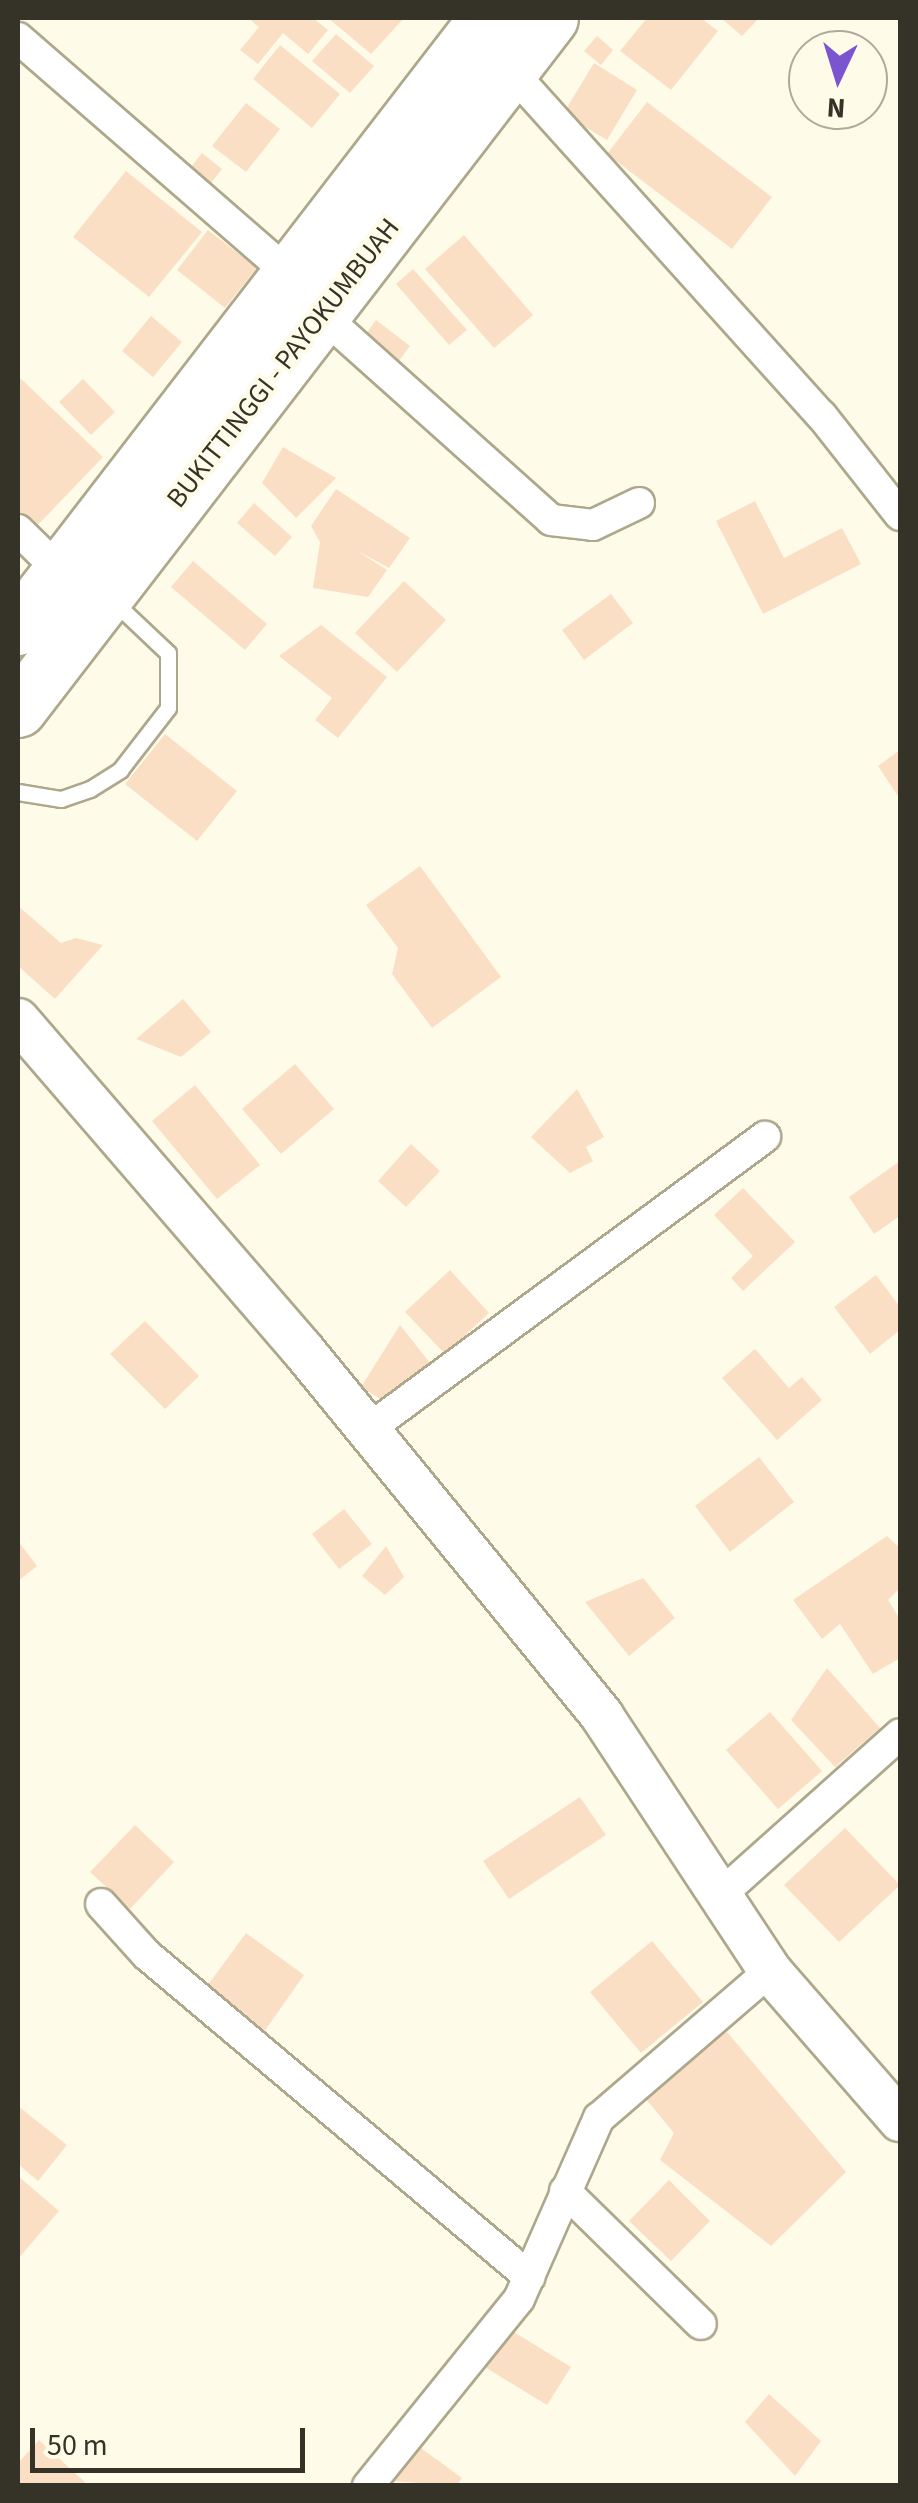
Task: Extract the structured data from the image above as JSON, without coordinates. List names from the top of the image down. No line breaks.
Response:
{"streets":{"highway":["BUKITTINGGI - PAYOKUMBUAH"]},"scale_bar":"50 m","north":"bottom"}
